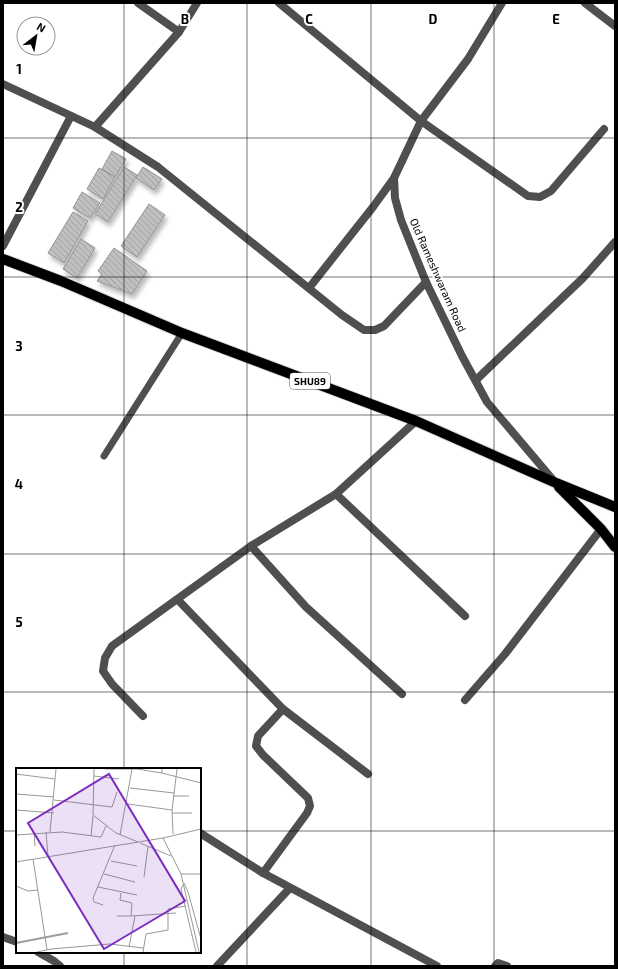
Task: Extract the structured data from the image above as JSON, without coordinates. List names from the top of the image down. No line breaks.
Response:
{"streets":{"main road":["SHU89"],"street":["Old Rameshwaram Road"]},"crossings":[["Old Rameshwaram Road","SHU89"]],"north":"top right","grid":{"columns":["B","C","D","E"],"rows":["1","2","3","4","5"]}}
